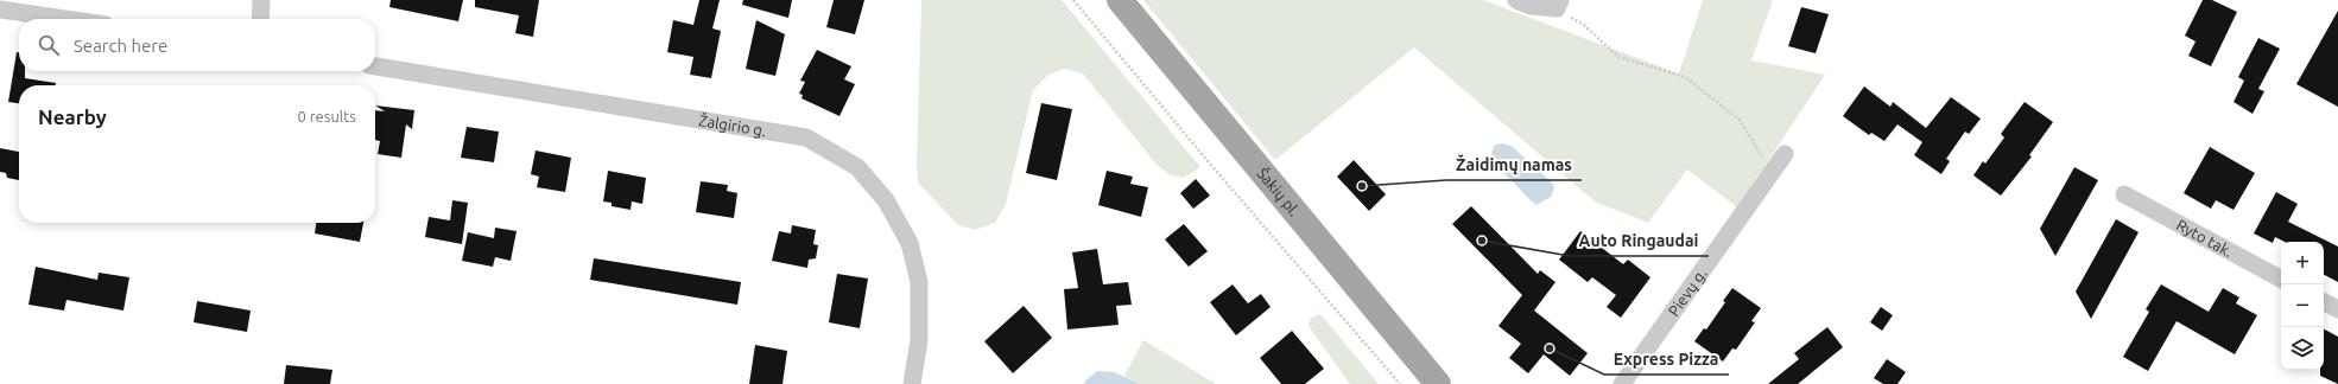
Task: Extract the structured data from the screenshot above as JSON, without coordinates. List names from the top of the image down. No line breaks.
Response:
{"streets":{"main road":["Šakių pl."],"street":["Žalgirio g.","Ryto tak.","Pievų g."]},"places":["Žaidimų namas","Auto Ringaudai","Express Pizza"],"page":{"search":"Search here","heading":["Nearby","0 results"],"map_buttons":["+","−"]}}
